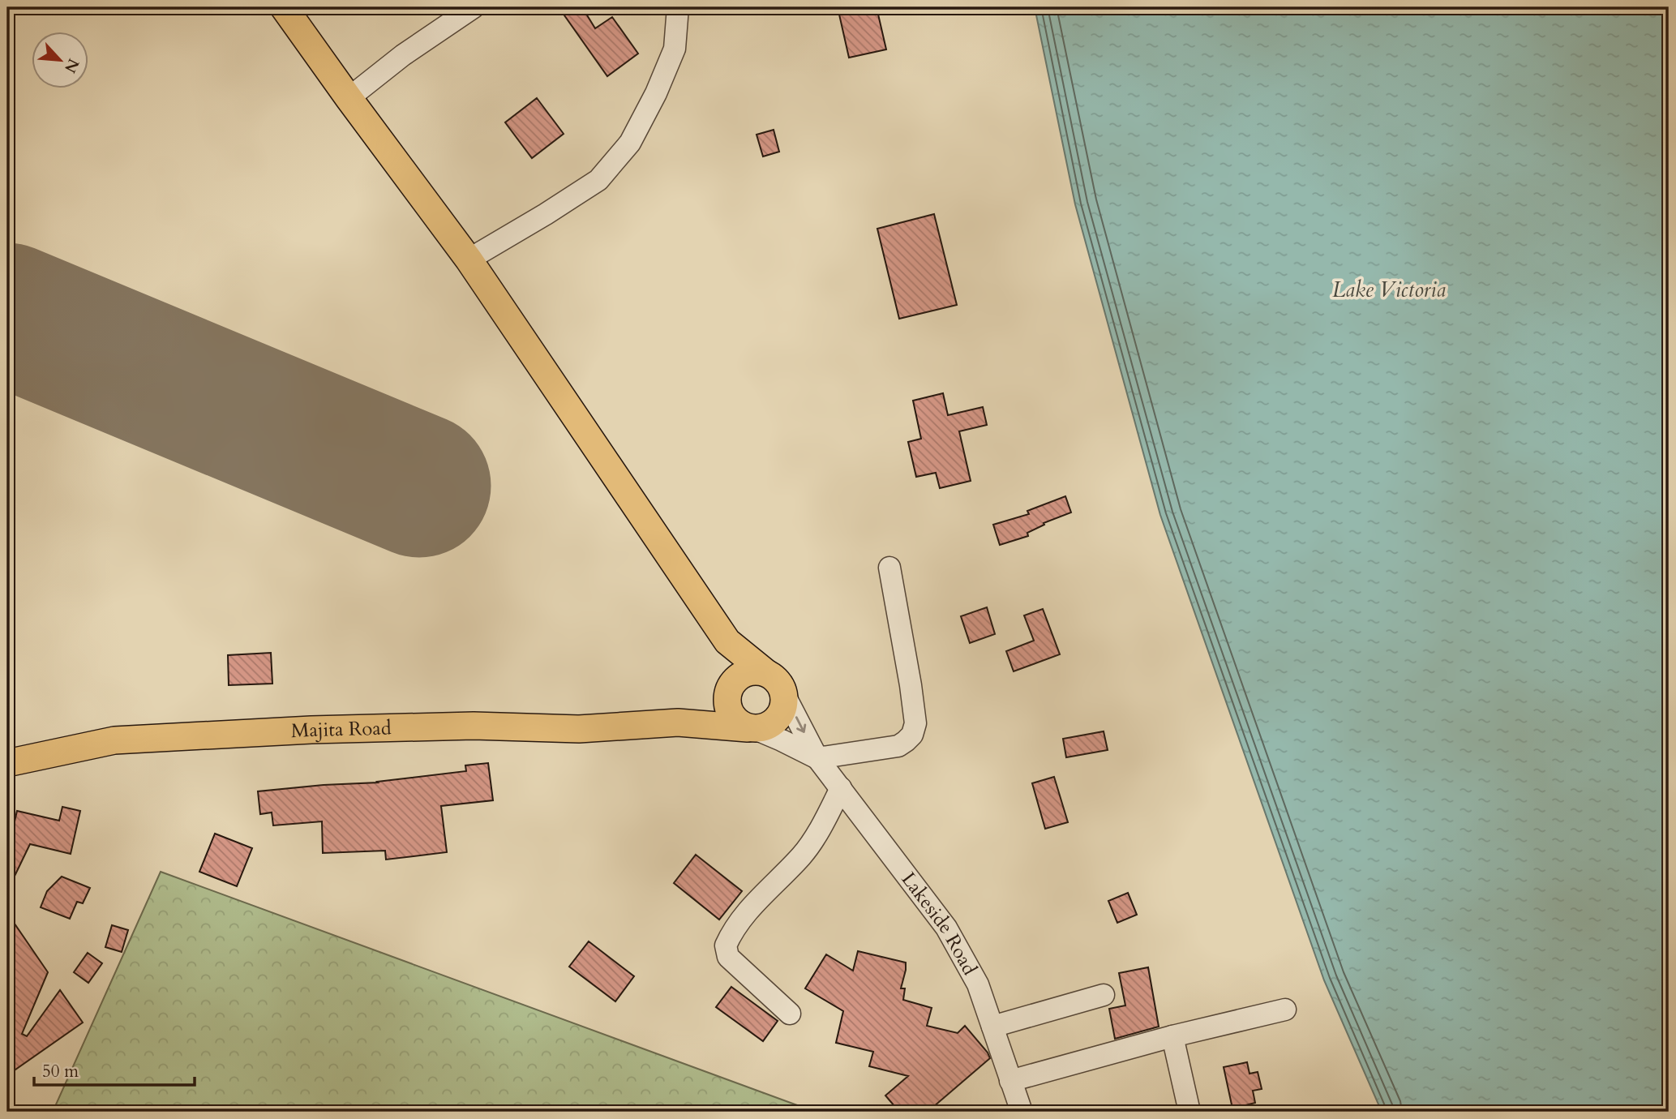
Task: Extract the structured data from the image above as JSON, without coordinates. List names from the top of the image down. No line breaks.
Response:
{"streets":{"main road":["Majita Road"],"street":["Lakeside Road"]},"water":["Lake Victoria"],"scale_bar":"50 m","north":"bottom right"}
